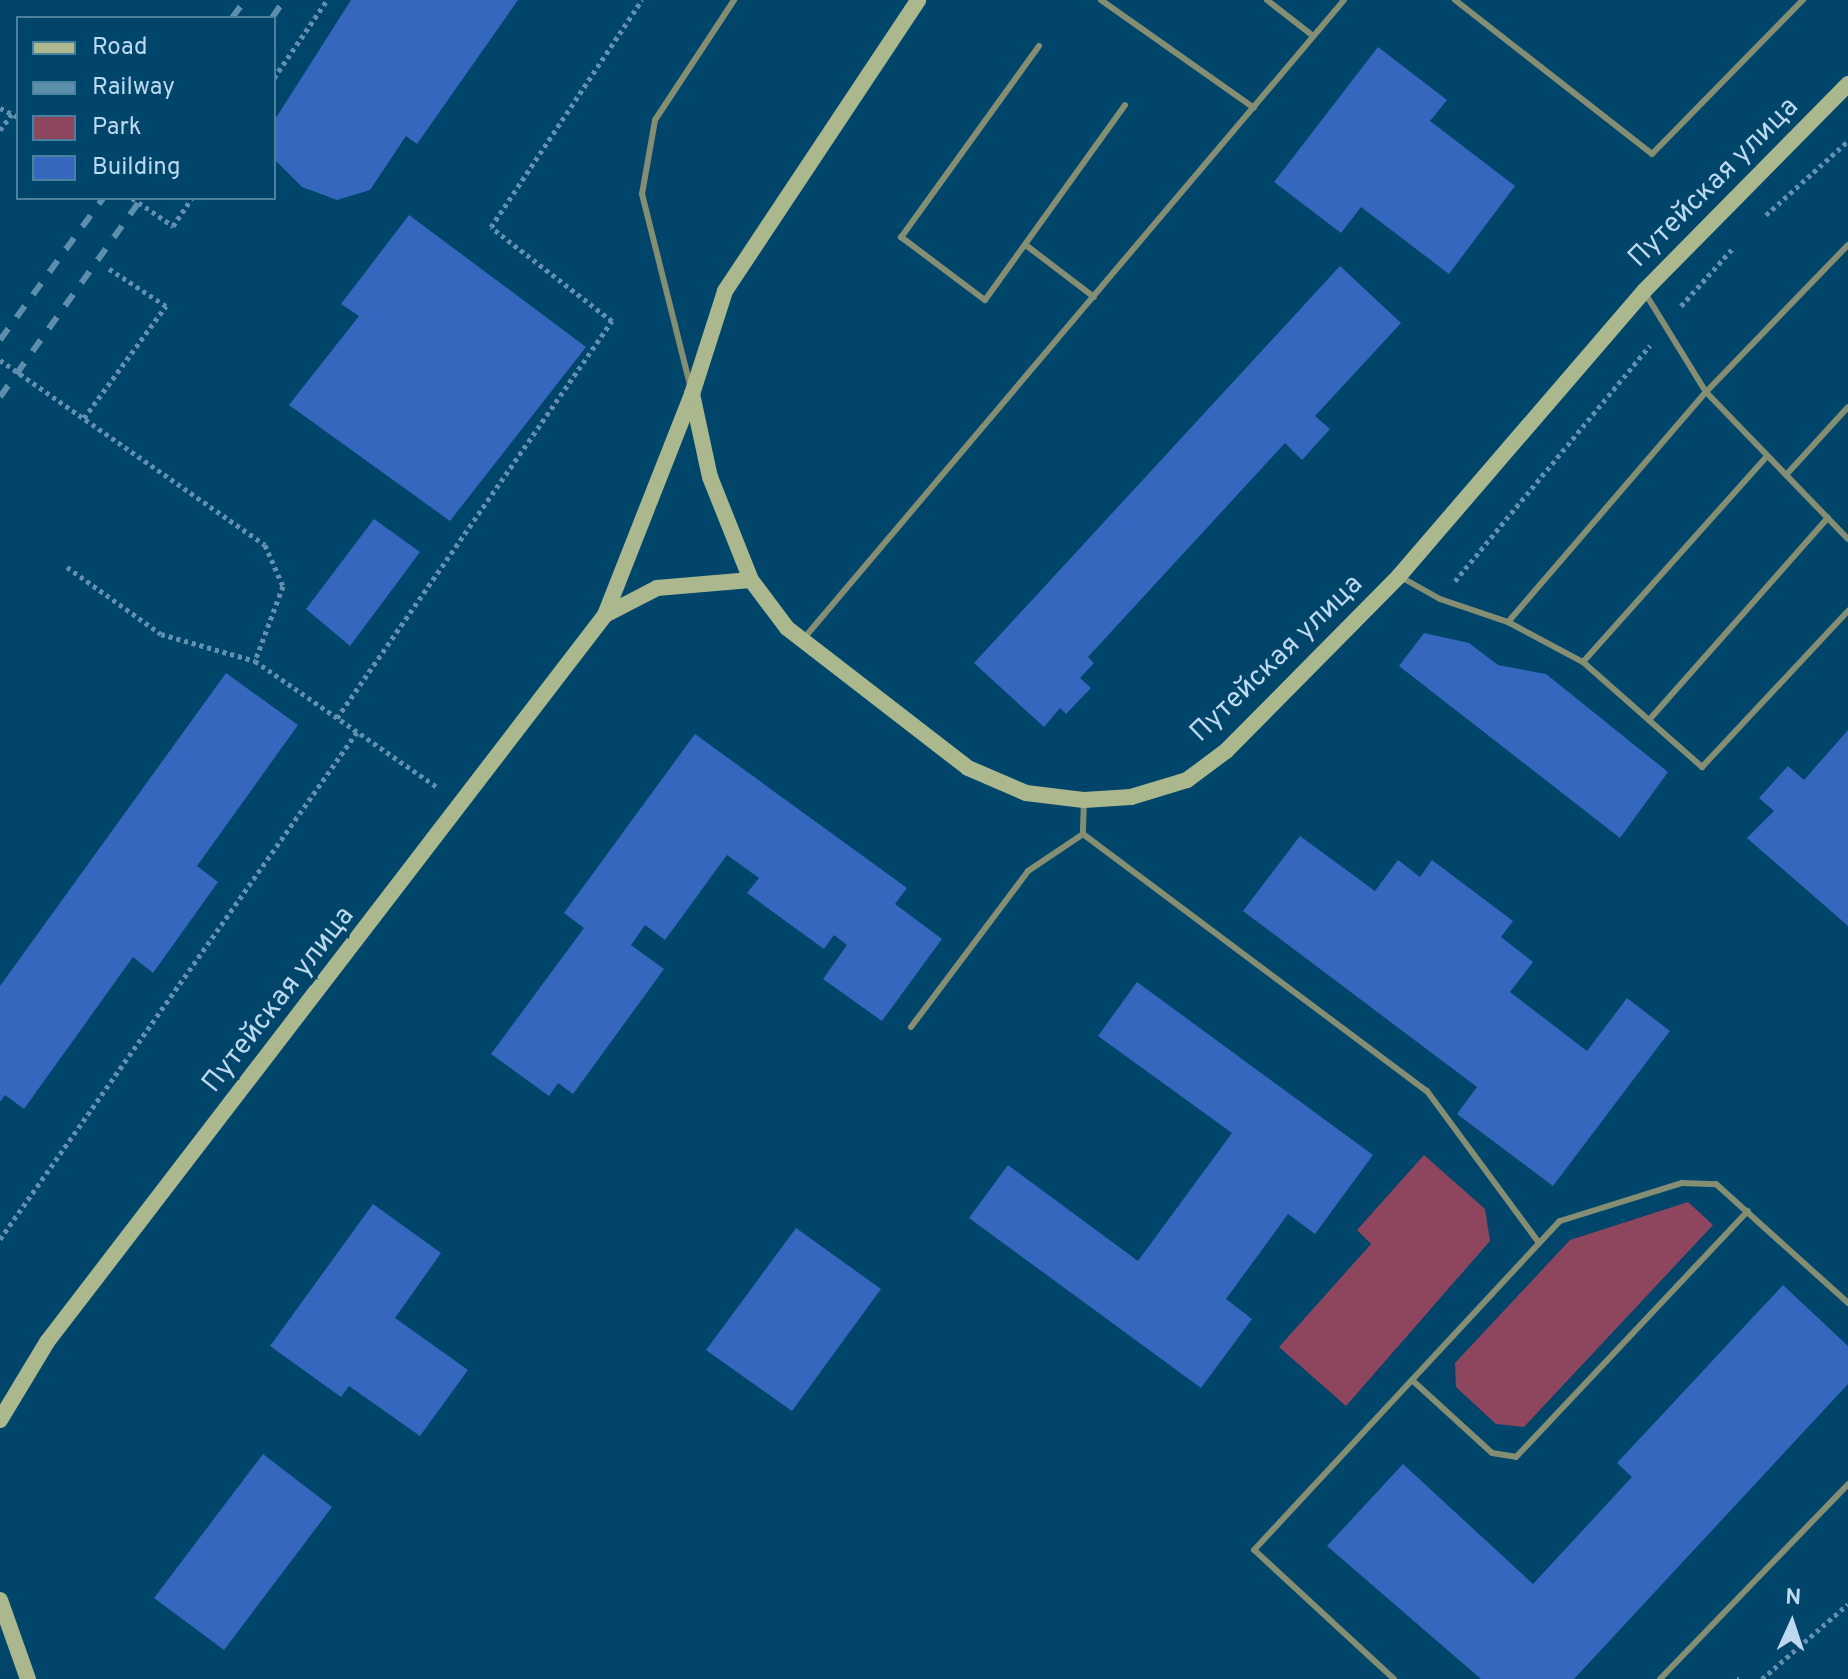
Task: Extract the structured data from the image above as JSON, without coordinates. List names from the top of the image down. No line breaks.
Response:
{"streets":{"street":["Путейская улица"]},"legend":["Road","Railway","Park","Building"],"north":"top"}
